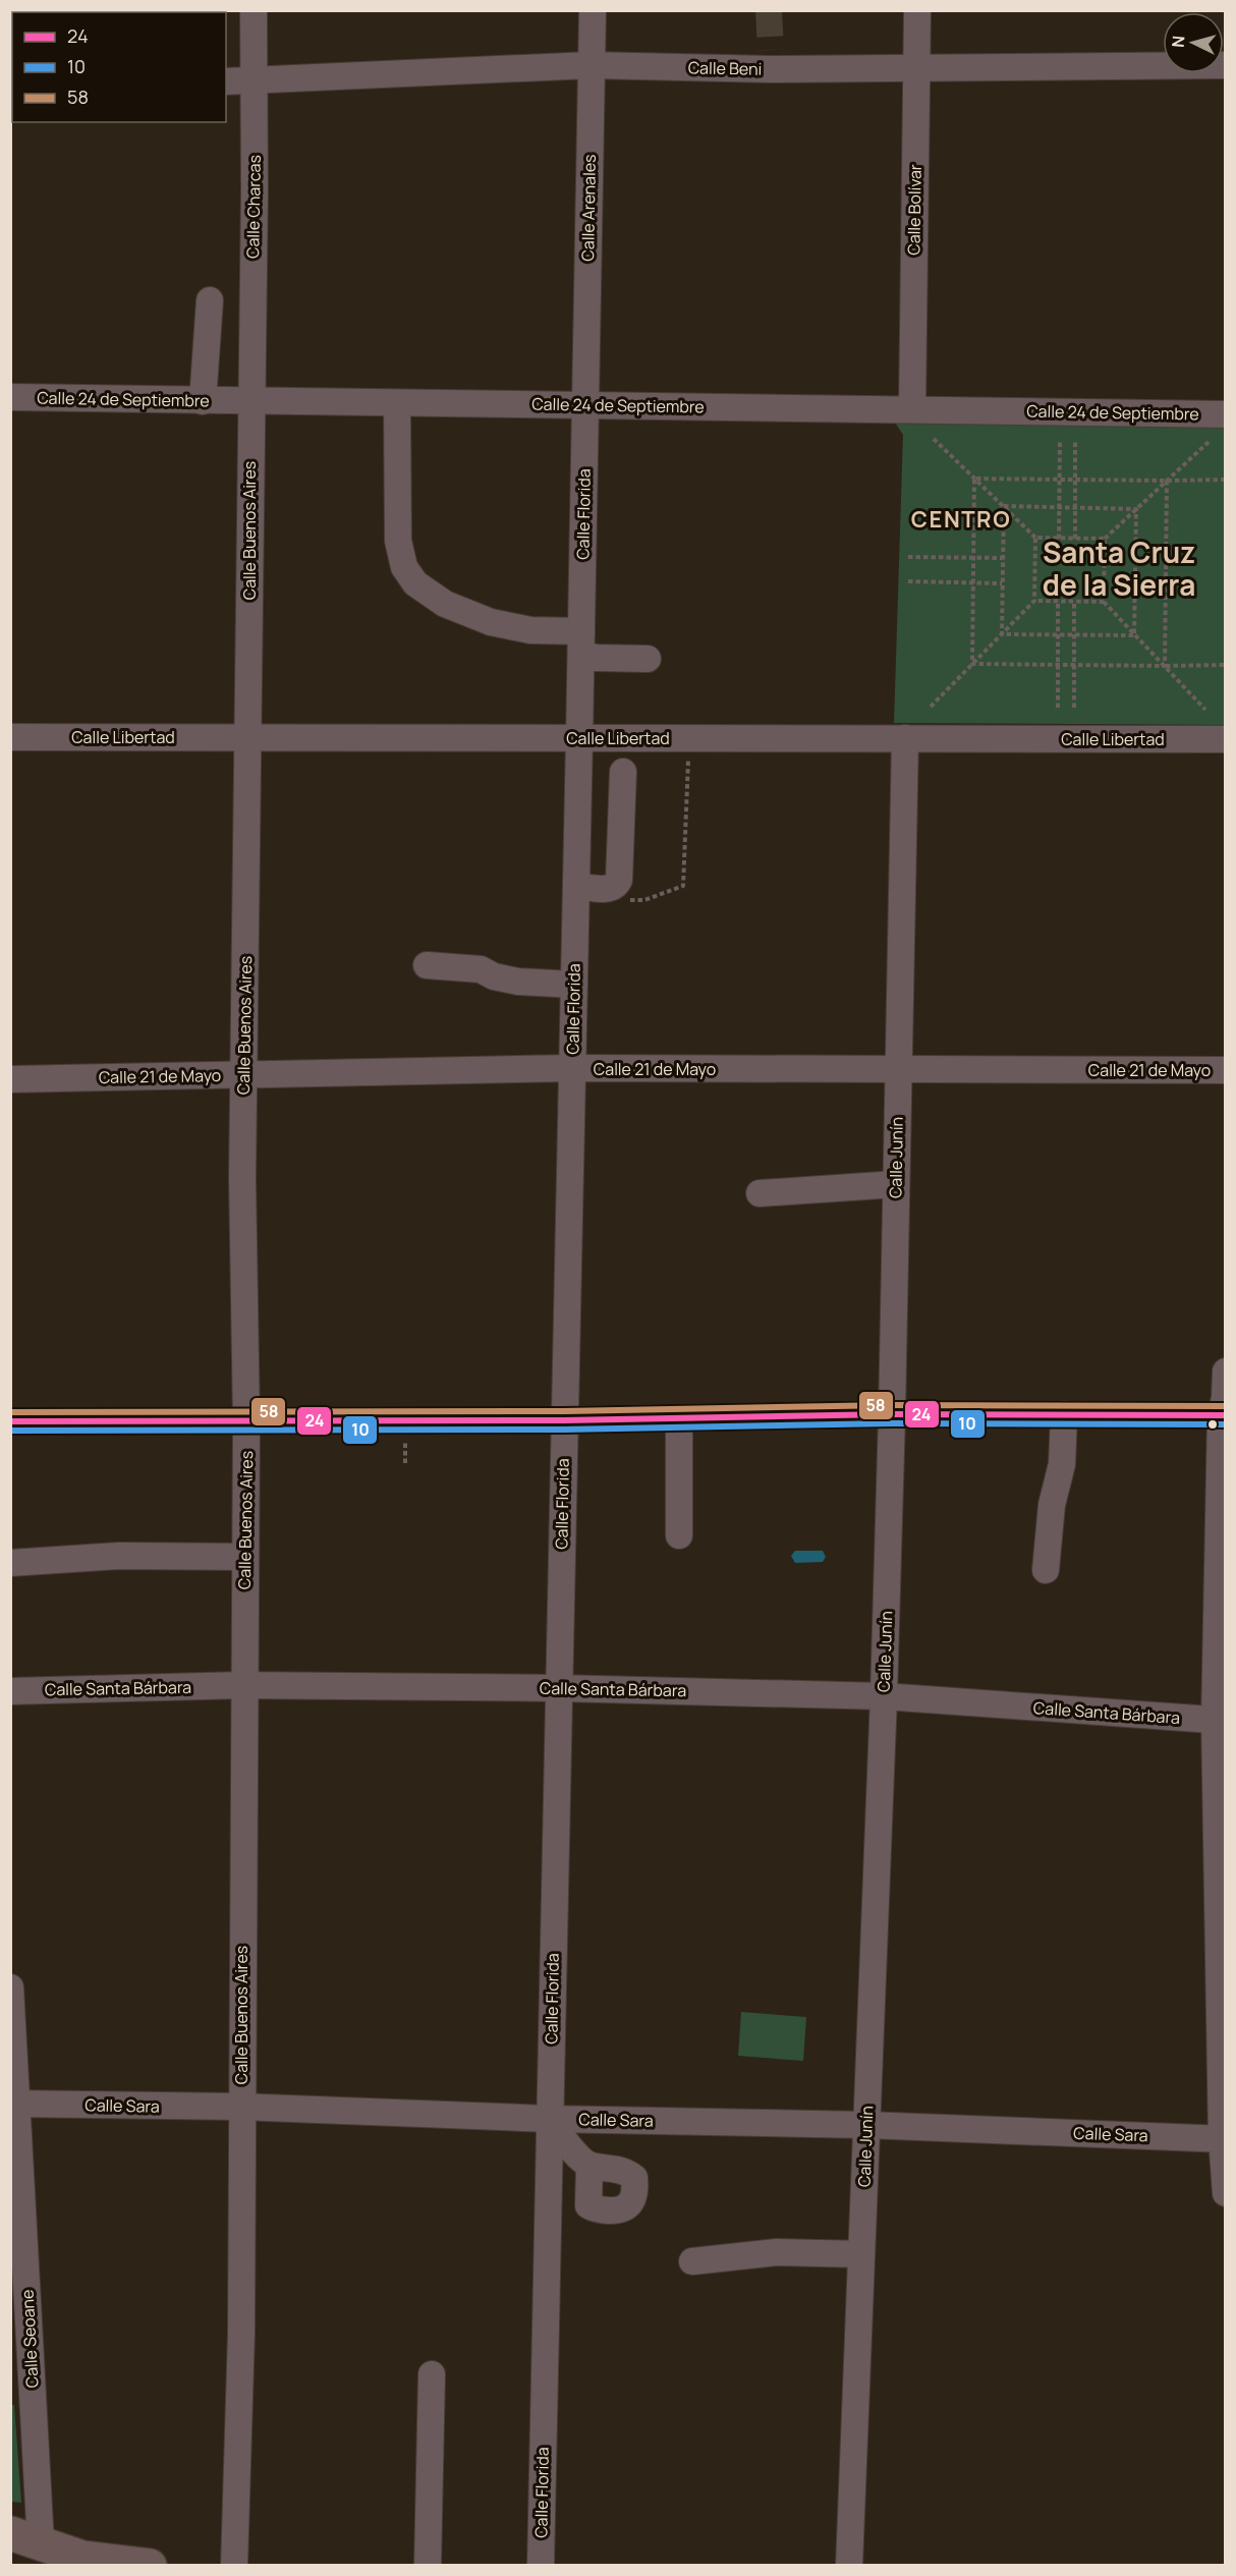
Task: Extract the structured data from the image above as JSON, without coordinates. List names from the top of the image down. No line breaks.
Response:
{"streets":{"street":["Calle Beni","Calle Charcas","Calle Arenales","Calle Bolívar","Calle 24 de Septiembre","Calle Florida","Calle Buenos Aires","Calle Libertad","Calle 21 de Mayo","Calle Junín","Calle Santa Bárbara","Calle Sara","Calle Seoane"]},"crossings":[["Calle Beni","Calle Charcas"],["Calle Beni","Calle Arenales"],["Calle Beni","Calle Bolívar"],["Calle Charcas","Calle 24 de Septiembre"],["Calle Charcas","Calle Buenos Aires"],["Calle Arenales","Calle 24 de Septiembre"],["Calle Arenales","Calle Florida"],["Calle Bolívar","Calle 24 de Septiembre"],["Calle 24 de Septiembre","Calle Florida"],["Calle 24 de Septiembre","Calle Buenos Aires"],["Calle Florida","Calle Libertad"],["Calle Florida","Calle 21 de Mayo"],["Calle Florida","Calle Santa Bárbara"],["Calle Florida","Calle Sara"],["Calle Buenos Aires","Calle Libertad"],["Calle Buenos Aires","Calle 21 de Mayo"],["Calle Buenos Aires","Calle Santa Bárbara"],["Calle Buenos Aires","Calle Sara"],["Calle Libertad","Calle Junín"],["Calle 21 de Mayo","Calle Junín"],["Calle Junín","Calle Santa Bárbara"],["Calle Junín","Calle Sara"],["Calle Sara","Calle Seoane"]],"districts":["CENTRO","Santa Cruz de la Sierra"],"lines":["transit line 58","transit line 24","transit line 10"],"legend":["24","10","58"],"north":"left"}
